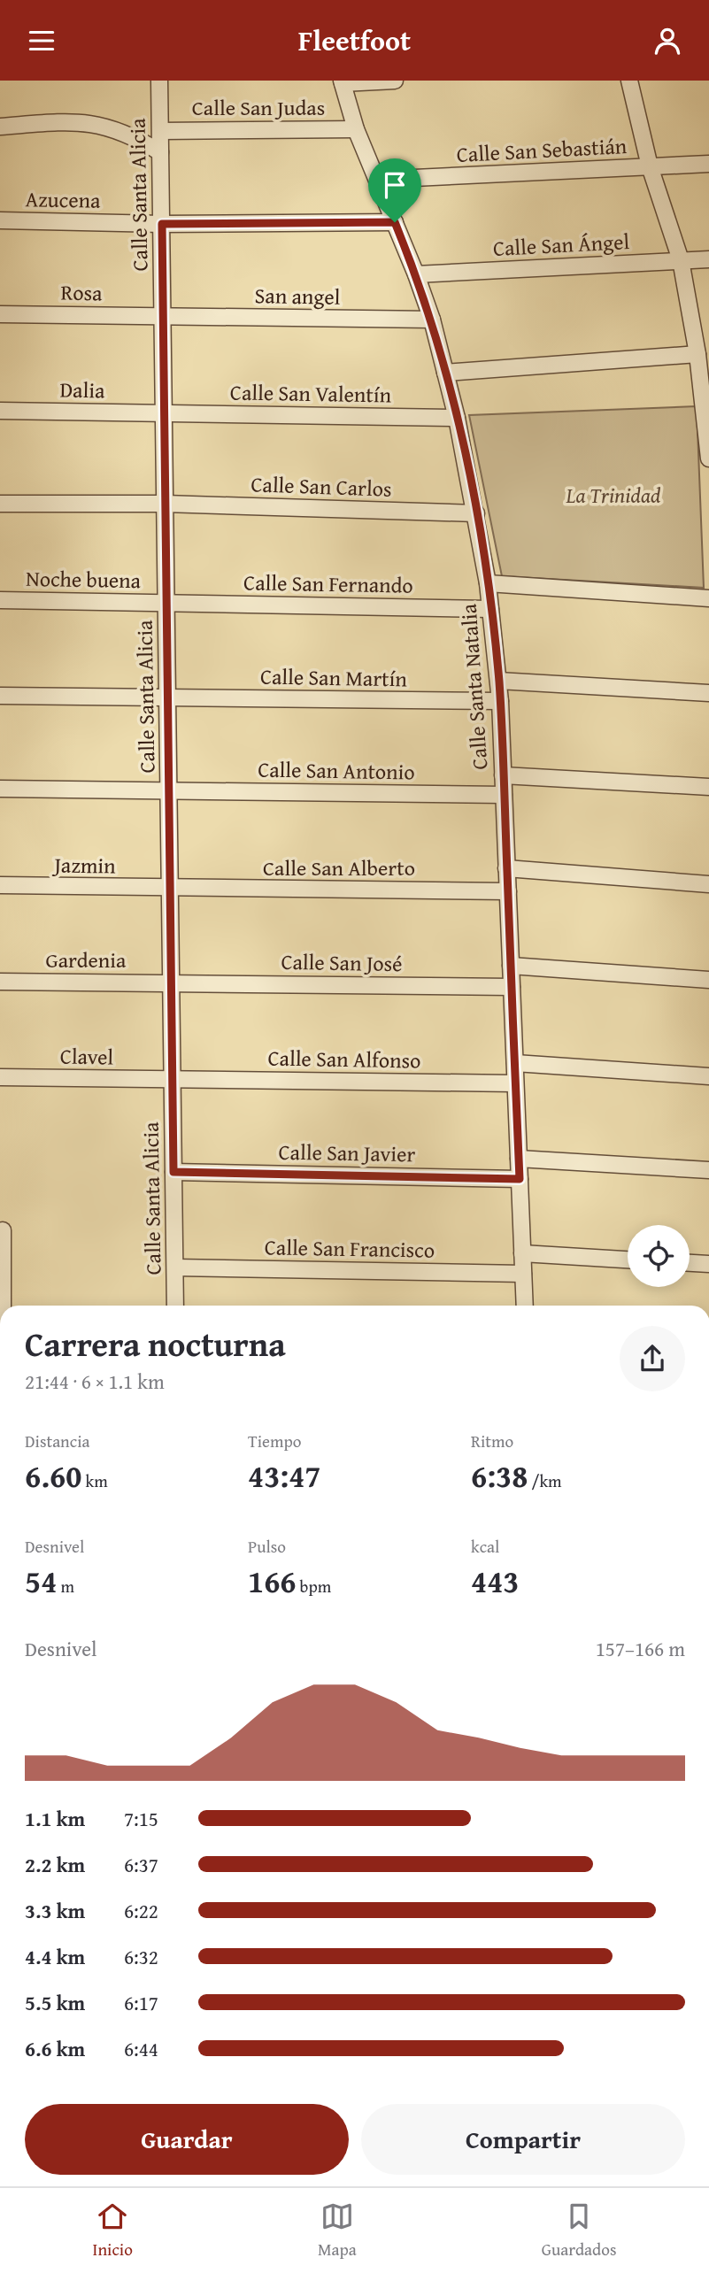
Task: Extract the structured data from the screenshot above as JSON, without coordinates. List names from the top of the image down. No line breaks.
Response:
{"streets":{"street":["Calle San Judas","Calle San Sebastián","Calle Santa Alicia","Azucena","Calle San Ángel","Rosa","San angel","Dalia","Calle San Valentín","Calle San Carlos","Noche buena","Calle San Fernando","Calle San Martín","Calle Santa Natalia","Calle San Antonio","Jazmin","Calle San Alberto","Gardenia","Calle San José","Clavel","Calle San Alfonso","Calle San Javier","Calle San Francisco"]},"crossings":[["Calle San Judas","Calle Santa Alicia"],["Calle San Judas","Calle Santa Natalia"],["Calle San Sebastián","Calle Santa Natalia"],["Calle Santa Alicia","Azucena"],["Calle Santa Alicia","Rosa"],["Calle Santa Alicia","San angel"],["Calle Santa Alicia","Dalia"],["Calle Santa Alicia","Calle San Valentín"],["Calle Santa Alicia","Calle San Carlos"],["Calle Santa Alicia","Noche buena"],["Calle Santa Alicia","Calle San Fernando"],["Calle Santa Alicia","Calle San Martín"],["Calle Santa Alicia","Calle San Antonio"],["Calle Santa Alicia","Jazmin"],["Calle Santa Alicia","Calle San Alberto"],["Calle Santa Alicia","Gardenia"],["Calle Santa Alicia","Calle San José"],["Calle Santa Alicia","Clavel"],["Calle Santa Alicia","Calle San Alfonso"],["Calle Santa Alicia","Calle San Javier"],["Calle Santa Alicia","Calle San Francisco"],["Calle San Ángel","Calle Santa Natalia"],["Rosa","San angel"],["San angel","Calle Santa Natalia"],["Dalia","Calle San Valentín"],["Calle San Valentín","Calle Santa Natalia"],["Calle San Carlos","Calle Santa Natalia"],["Noche buena","Calle San Fernando"],["Calle San Fernando","Calle Santa Natalia"],["Calle San Martín","Calle Santa Natalia"],["Calle Santa Natalia","Calle San Antonio"],["Calle Santa Natalia","Calle San Alberto"],["Calle Santa Natalia","Calle San José"],["Calle Santa Natalia","Calle San Alfonso"],["Calle Santa Natalia","Calle San Javier"],["Calle Santa Natalia","Calle San Francisco"],["Jazmin","Calle San Alberto"],["Gardenia","Calle San José"],["Clavel","Calle San Alfonso"]],"parks":["La Trinidad"],"page":{"header":"Fleetfoot","heading":["Carrera nocturna","21:44 · 6 × 1.1 km"],"stats":[["Distancia","6.60 km"],["Tiempo","43:47"],["Ritmo","6:38 /km"],["Desnivel","54 m"],["Pulso","166 bpm"],["kcal","443"]],"chart":["Desnivel","157–166 m"],"list":[{"name":"1.1 km","note":"7:15"},{"name":"2.2 km","note":"6:37"},{"name":"3.3 km","note":"6:22"},{"name":"4.4 km","note":"6:32"},{"name":"5.5 km","note":"6:17"},{"name":"6.6 km","note":"6:44"}],"buttons":["Guardar","Compartir"],"tabs":["Inicio","Mapa","Guardados"]}}
